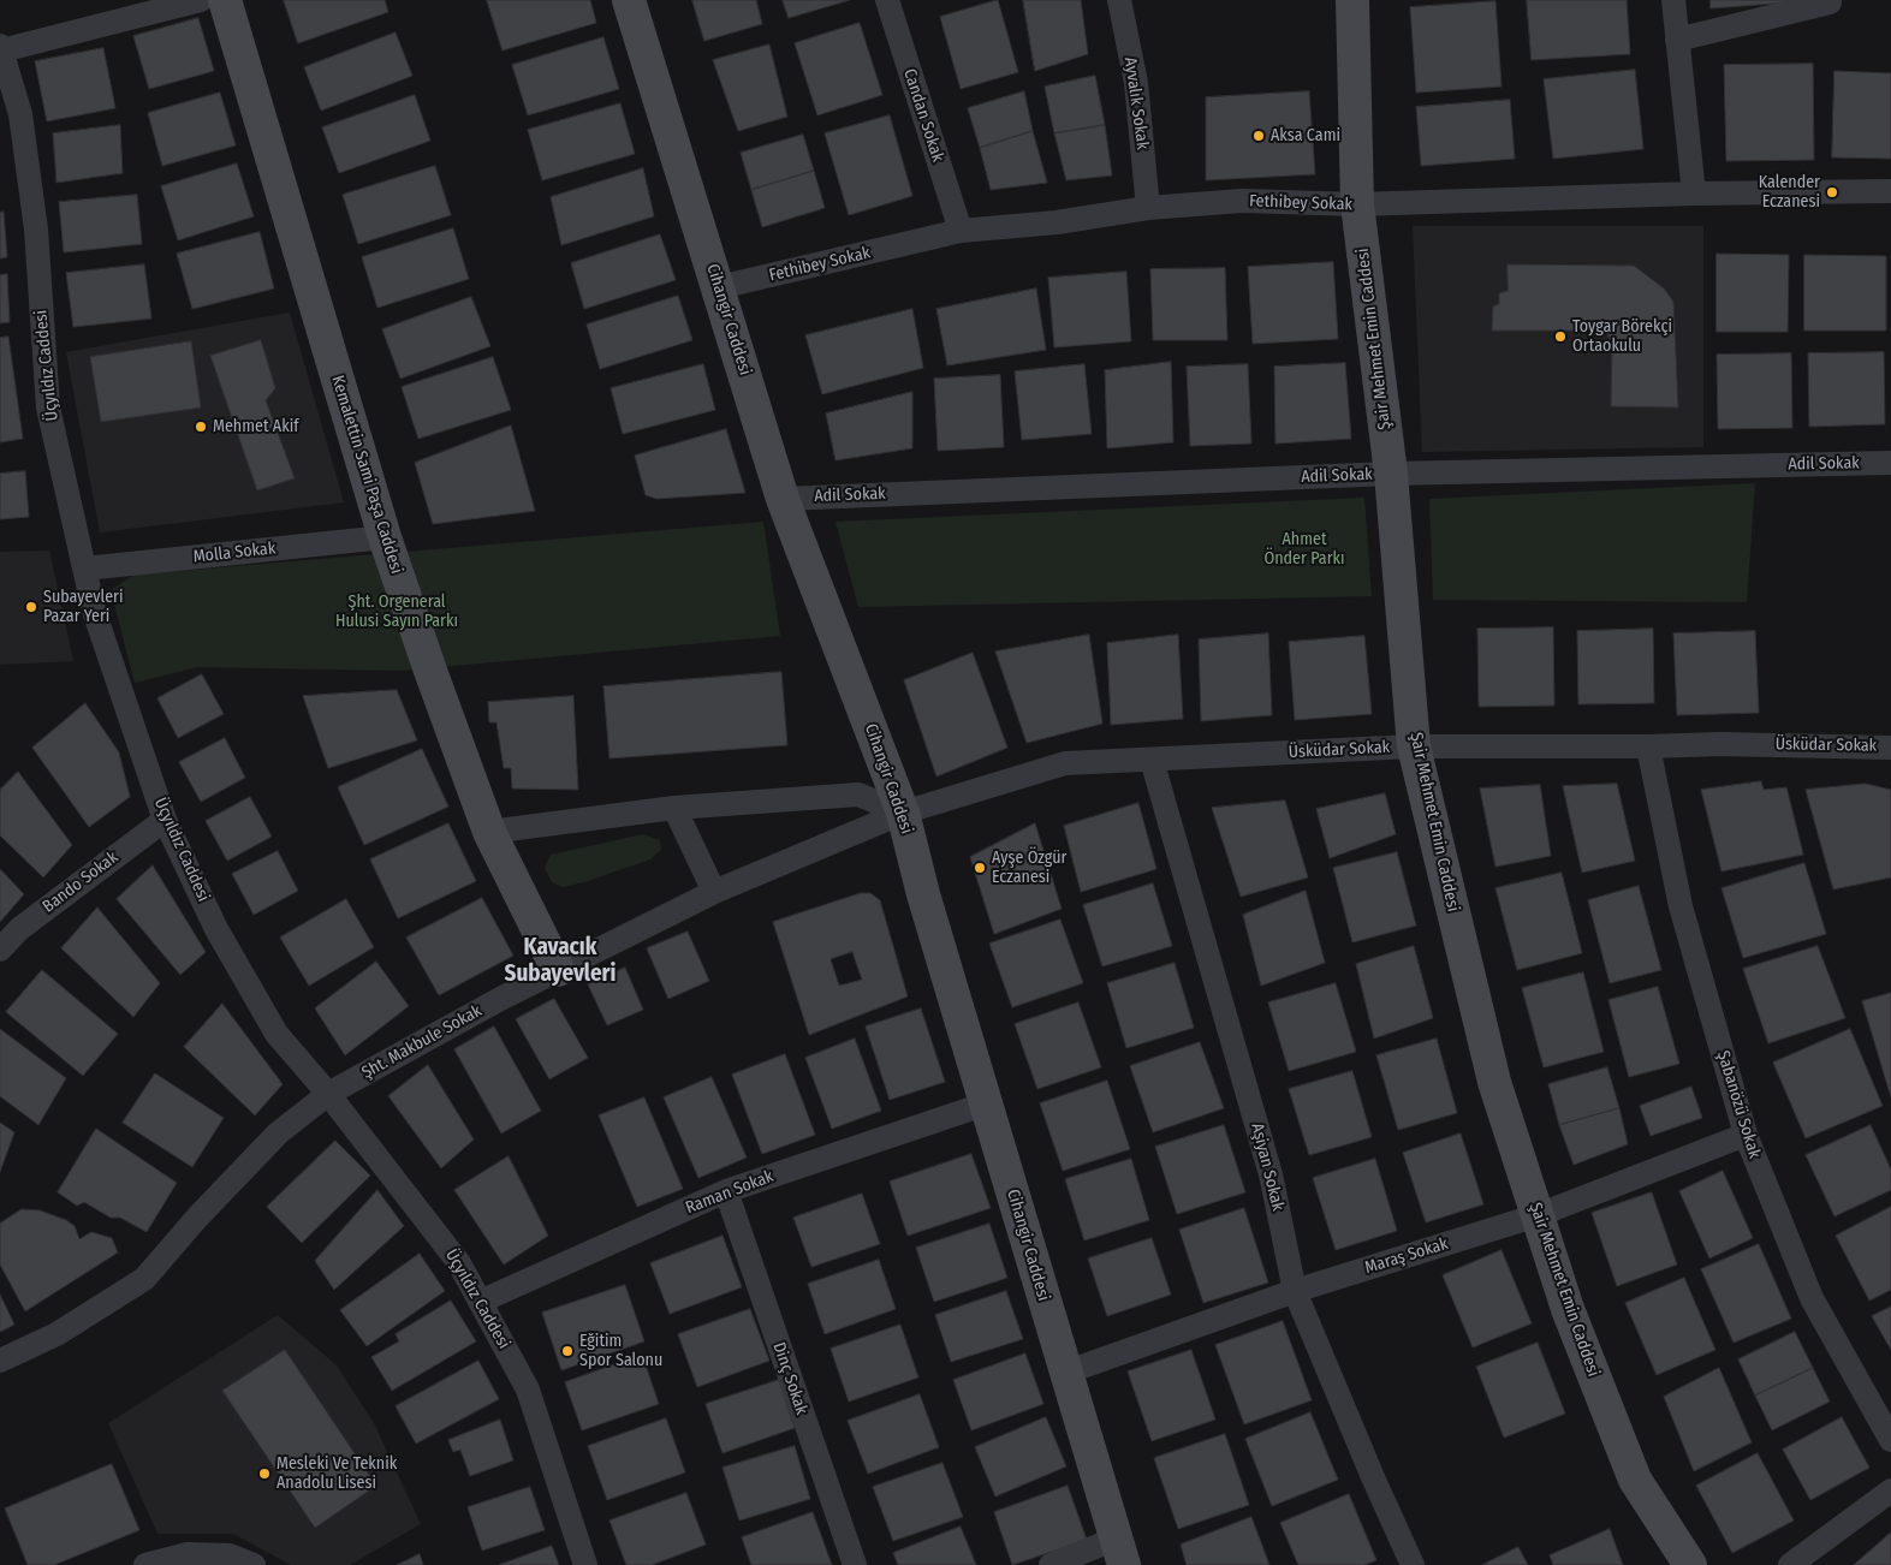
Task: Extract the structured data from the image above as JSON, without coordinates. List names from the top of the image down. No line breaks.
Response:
{"streets":{"street":["Ayvalık Sokak","Candan Sokak","Fethibey Sokak","Cihangir Caddesi","Şair Mehmet Emin Caddesi","Üçyıldız Caddesi","Adil Sokak","Kemalettin Sami Paşa Caddesi","Molla Sokak","Üsküdar Sokak","Bando Sokak","Şht. Makbule Sokak","Şabanözü Sokak","Aşiyan Sokak","Raman Sokak","Maraş Sokak","Dinç Sokak"]},"crossings":[["Ayvalık Sokak","Fethibey Sokak"],["Candan Sokak","Fethibey Sokak"],["Fethibey Sokak","Cihangir Caddesi"],["Fethibey Sokak","Şair Mehmet Emin Caddesi"],["Cihangir Caddesi","Adil Sokak"],["Cihangir Caddesi","Üsküdar Sokak"],["Cihangir Caddesi","Şht. Makbule Sokak"],["Cihangir Caddesi","Raman Sokak"],["Cihangir Caddesi","Maraş Sokak"],["Şair Mehmet Emin Caddesi","Adil Sokak"],["Şair Mehmet Emin Caddesi","Üsküdar Sokak"],["Şair Mehmet Emin Caddesi","Maraş Sokak"],["Üçyıldız Caddesi","Molla Sokak"],["Üçyıldız Caddesi","Bando Sokak"],["Üçyıldız Caddesi","Şht. Makbule Sokak"],["Üçyıldız Caddesi","Raman Sokak"],["Kemalettin Sami Paşa Caddesi","Molla Sokak"],["Kemalettin Sami Paşa Caddesi","Şht. Makbule Sokak"],["Üsküdar Sokak","Şht. Makbule Sokak"],["Üsküdar Sokak","Şabanözü Sokak"],["Üsküdar Sokak","Aşiyan Sokak"],["Şabanözü Sokak","Maraş Sokak"],["Aşiyan Sokak","Maraş Sokak"],["Raman Sokak","Dinç Sokak"]],"districts":["Kavacık Subayevleri"],"parks":["Ahmet Önder Parkı","Şht. Orgeneral Hulusi Sayın Parkı"],"places":["Aksa Cami","Kalender Eczanesi","Toygar Börekçi Ortaokulu","Mehmet Akif","Subayevleri Pazar Yeri","Ayşe Özgür Eczanesi","Eğitim Spor Salonu","Mesleki Ve Teknik Anadolu Lisesi"]}
